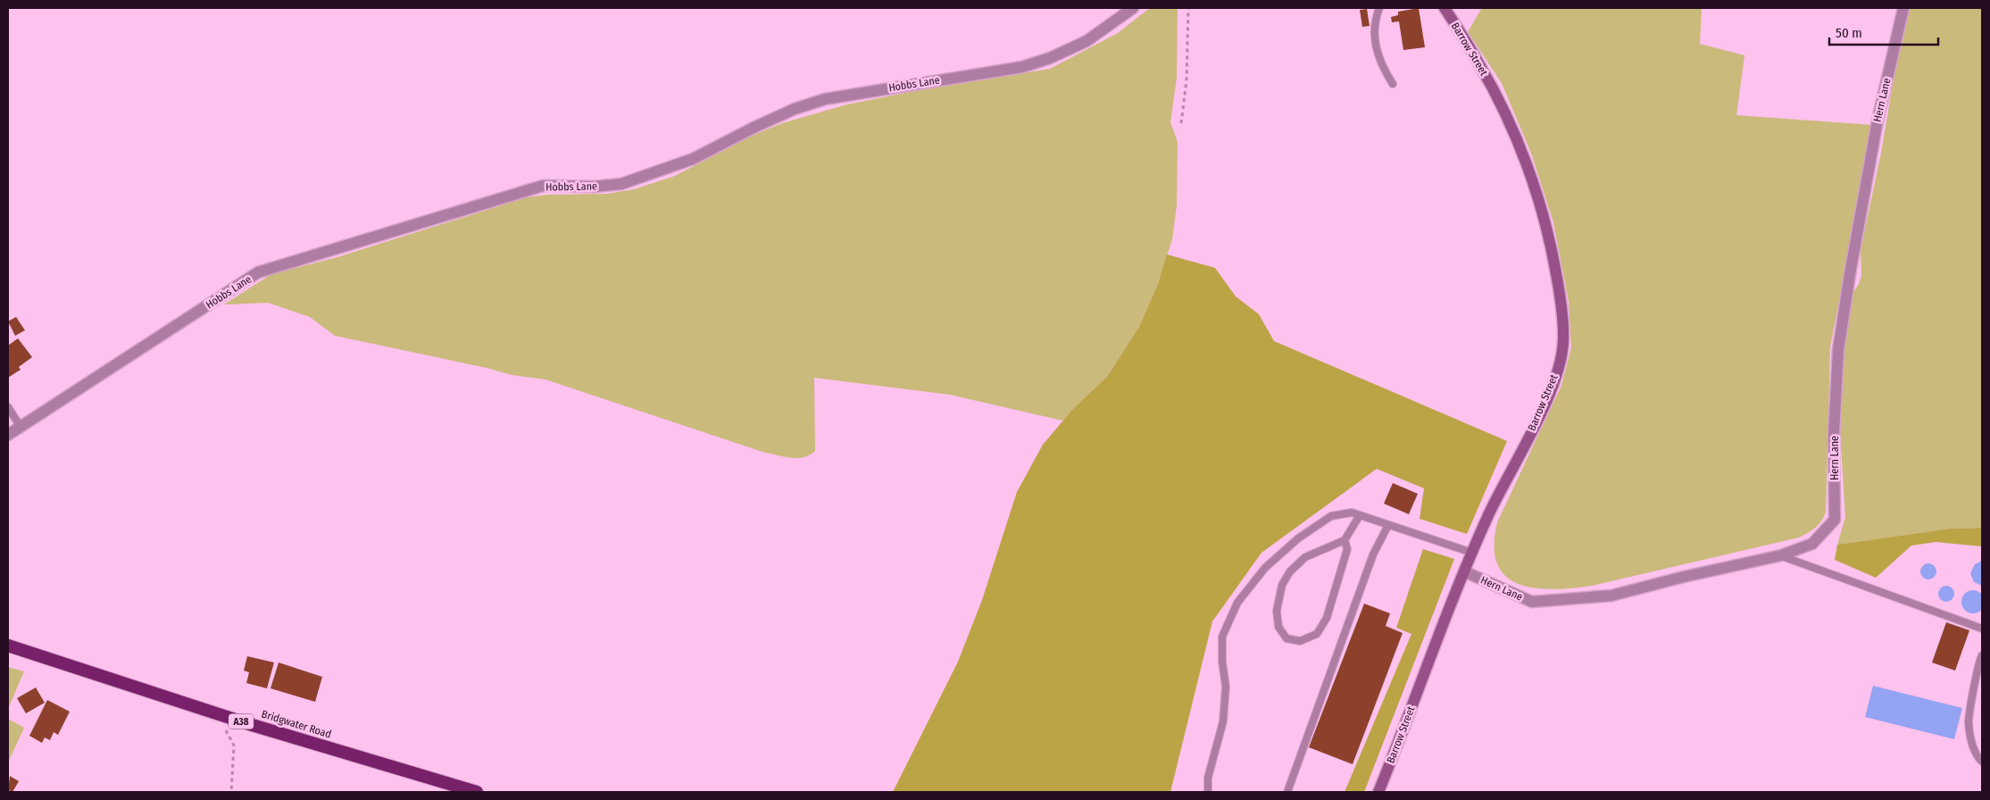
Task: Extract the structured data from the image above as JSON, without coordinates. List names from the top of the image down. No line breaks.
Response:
{"streets":{"highway":["A38","Bridgwater Road"],"main road":["Barrow Street"],"street":["Hobbs Lane","Hern Lane"]},"crossings":[["Barrow Street","Hern Lane"]],"scale_bar":"50 m"}
